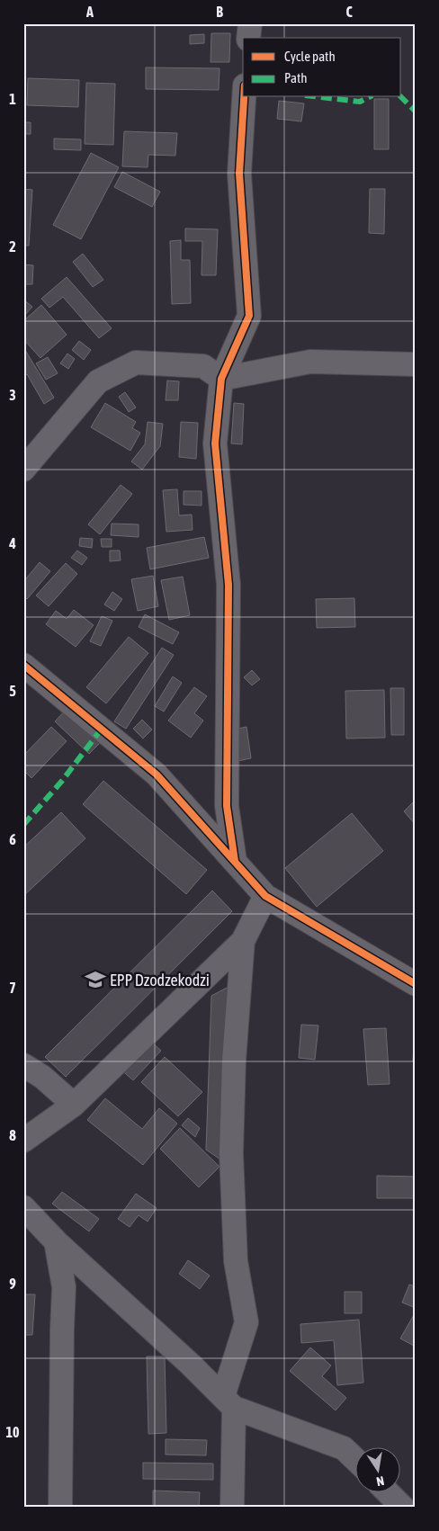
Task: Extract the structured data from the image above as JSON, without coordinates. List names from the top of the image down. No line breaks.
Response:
{"places":{"school or university":["EPP Dzodzekodzi"]},"legend":["Cycle path","Path"],"north":"bottom","grid":{"columns":["A","B","C"],"rows":["1","2","3","4","5","6","7","8","9","10"]}}
